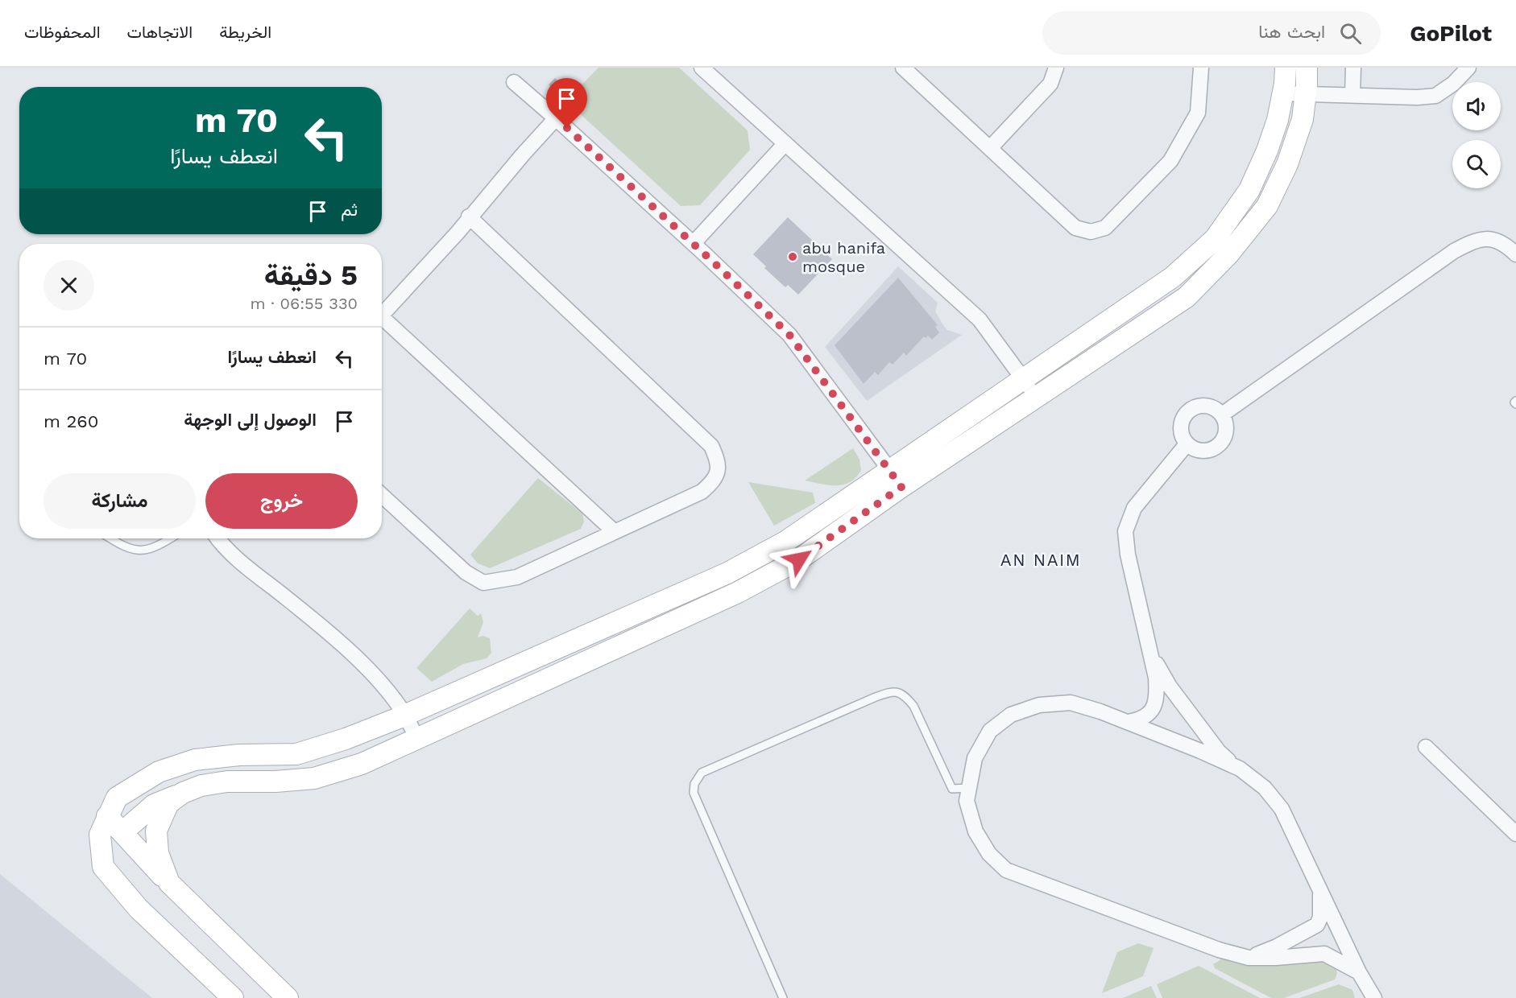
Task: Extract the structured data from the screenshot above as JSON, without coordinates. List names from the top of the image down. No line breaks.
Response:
{"districts":["AN NAIM"],"places":["abu hanifa mosque"],"page":{"header":"GoPilot","search":"ابحث هنا","nav":["الخريطة","الاتجاهات","المحفوظات"],"turn":["70 m","انعطف يسارًا"],"then":"ثم","heading":["5 دقيقة","330 m · 06:55"],"list":[{"name":"انعطف يسارًا","value":"70 m"},{"name":"الوصول إلى الوجهة","value":"260 m"}],"buttons":["خروج","مشاركة"]}}
